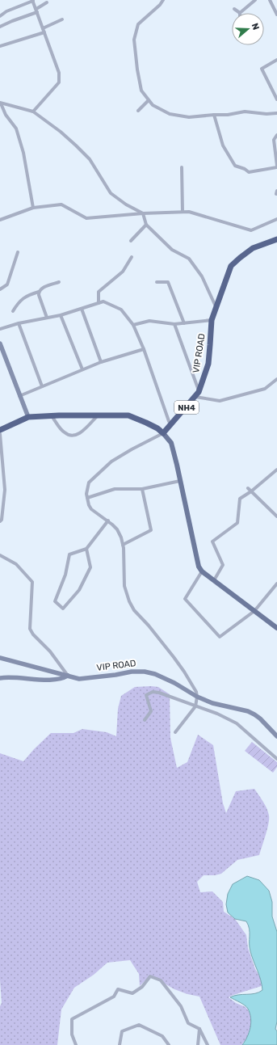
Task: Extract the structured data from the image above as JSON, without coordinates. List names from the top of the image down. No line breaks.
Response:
{"streets":{"highway":["VIP ROAD","NH4"]},"north":"right"}
